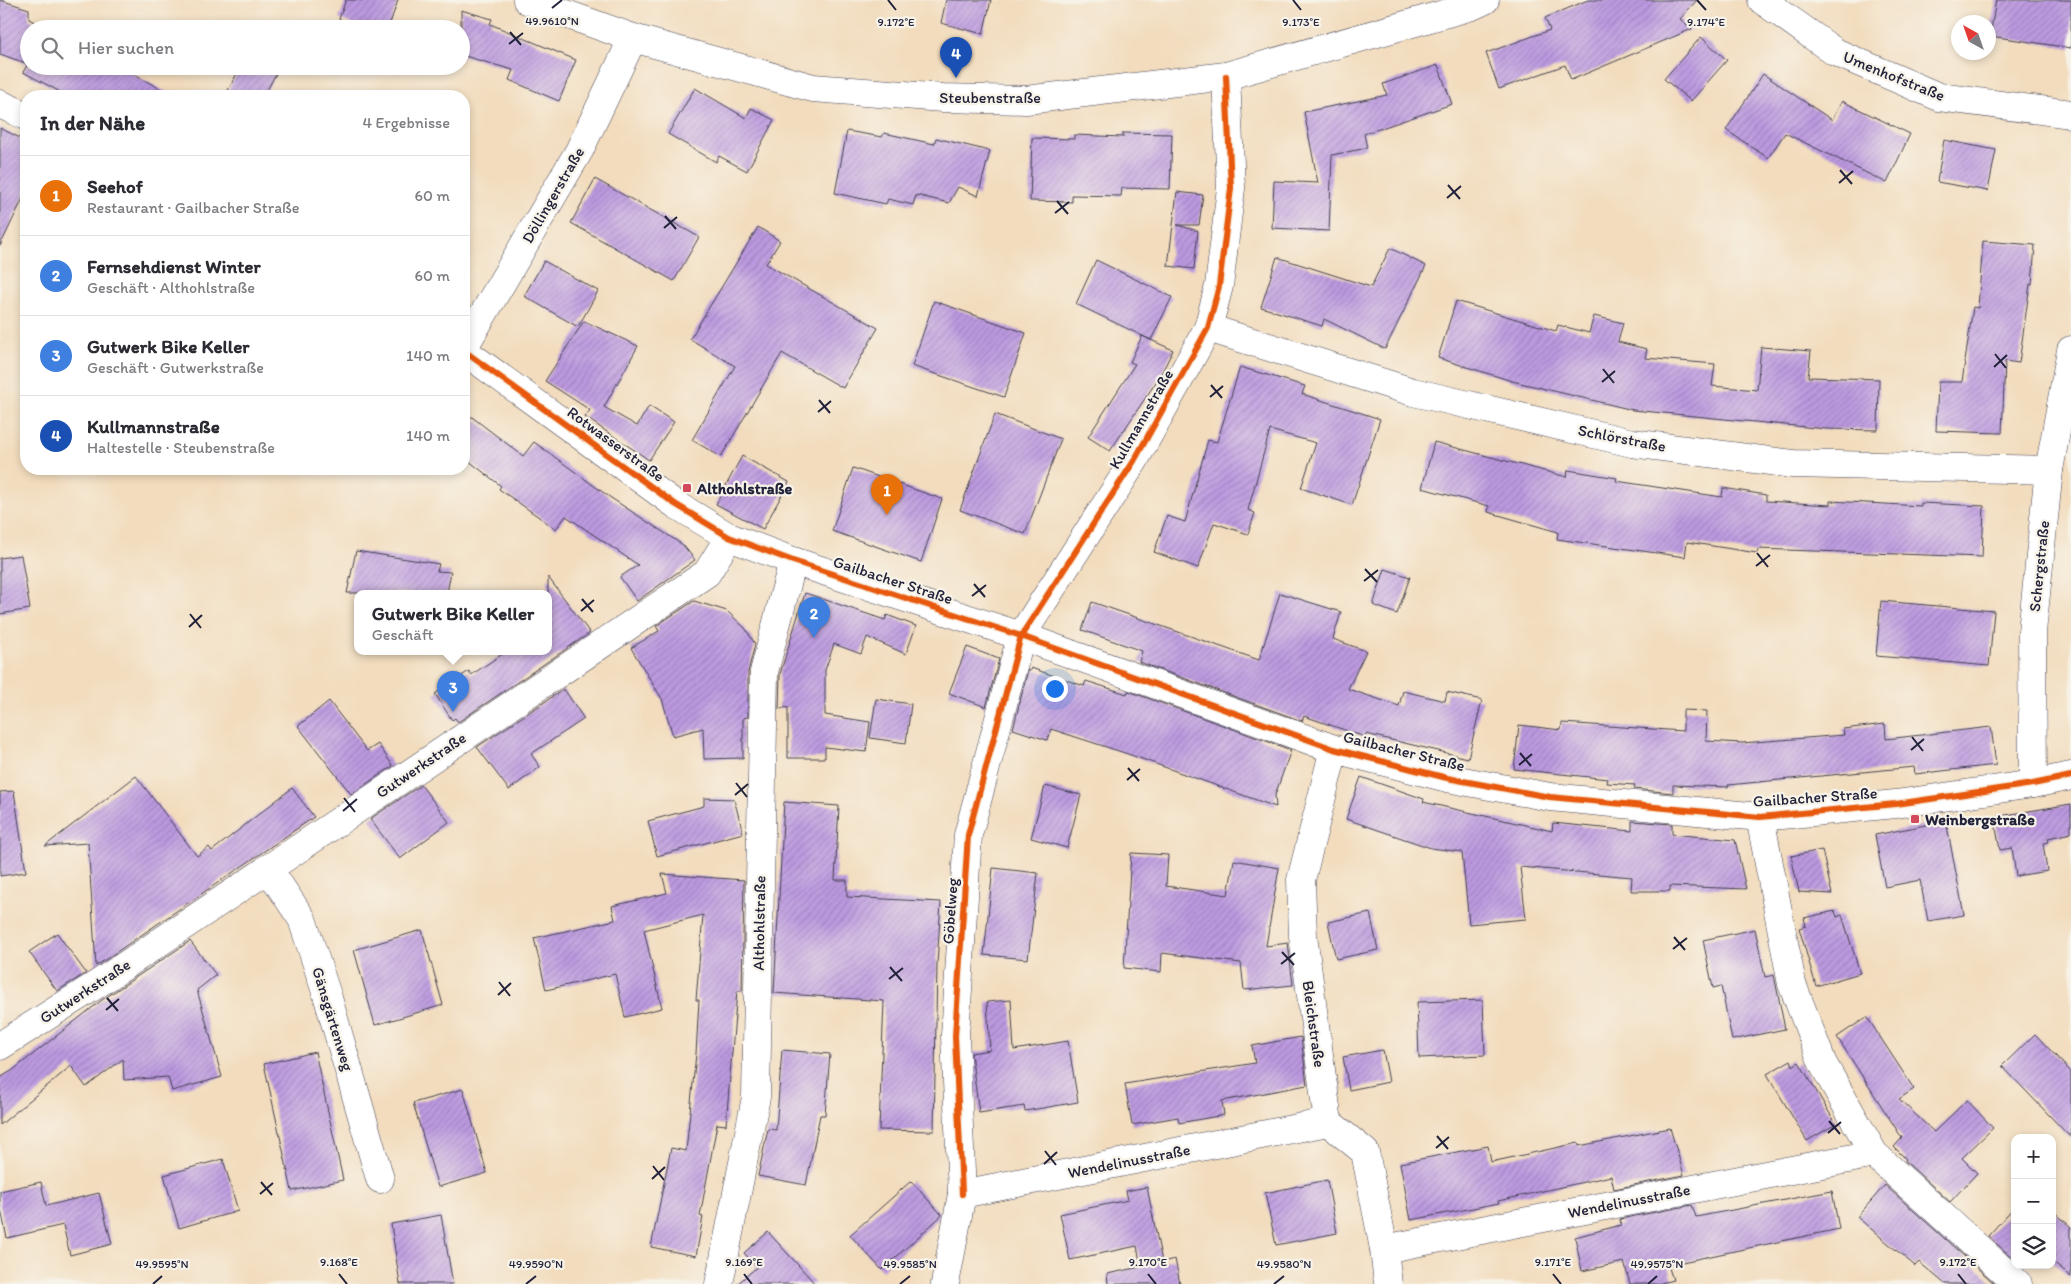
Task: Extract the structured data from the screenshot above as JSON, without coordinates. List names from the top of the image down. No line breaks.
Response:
{"streets":{"street":["Umenhofstraße","Steubenstraße","Döllingerstraße","Kullmannstraße","Schlörstraße","Rotwasserstraße","Schergstraße","Gailbacher Straße","Gutwerkstraße","Göbelweg","Althohlstraße","Gänsgärtenweg","Bleichstraße","Wendelinusstraße"]},"crossings":[["Steubenstraße","Döllingerstraße"],["Steubenstraße","Kullmannstraße"],["Kullmannstraße","Schlörstraße"],["Kullmannstraße","Gailbacher Straße"],["Kullmannstraße","Göbelweg"],["Schlörstraße","Schergstraße"],["Rotwasserstraße","Gailbacher Straße"],["Rotwasserstraße","Gutwerkstraße"],["Schergstraße","Gailbacher Straße"],["Gailbacher Straße","Göbelweg"],["Gailbacher Straße","Althohlstraße"],["Gailbacher Straße","Bleichstraße"],["Gutwerkstraße","Gänsgärtenweg"],["Göbelweg","Wendelinusstraße"],["Bleichstraße","Wendelinusstraße"]],"places":{"transit":["Althohlstraße","Weinbergstraße"]},"north":"top left","page":{"search":"Hier suchen","pins":["4","1","2","3"],"heading":["In der Nähe","4 Ergebnisse"],"list":[{"mark":"1","name":"Seehof","note":"Restaurant · Gailbacher Straße","value":"60 m"},{"mark":"2","name":"Fernsehdienst Winter","note":"Geschäft · Althohlstraße","value":"60 m"},{"mark":"3","name":"Gutwerk Bike Keller","note":"Geschäft · Gutwerkstraße","value":"140 m"},{"mark":"4","name":"Kullmannstraße","note":"Haltestelle · Steubenstraße","value":"140 m"}],"popup":["Gutwerk Bike Keller","Geschäft"],"map_buttons":["+","−"]},"coordinates":["49.9610°N","9.173°E","9.172°E","9.174°E","9.168°E","9.169°E","9.170°E","9.171°E","49.9595°N","49.9590°N","49.9585°N","49.9580°N","49.9575°N"]}
